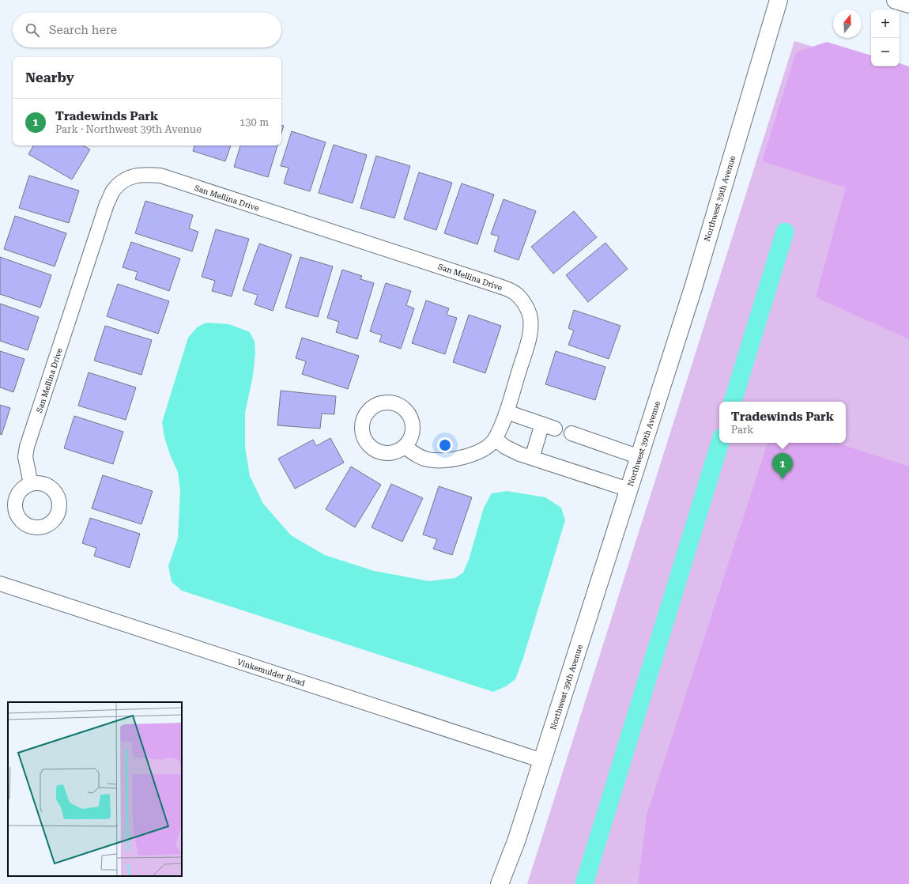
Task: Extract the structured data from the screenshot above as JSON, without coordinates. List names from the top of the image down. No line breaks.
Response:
{"streets":{"street":["San Mellina Drive","Northwest 39th Avenue","Vinkemulder Road"]},"crossings":[["Northwest 39th Avenue","Vinkemulder Road"]],"north":"top","page":{"map_buttons":["+","−"],"search":"Search here","heading":"Nearby","list":[{"mark":"1","name":"Tradewinds Park","note":"Park · Northwest 39th Avenue","value":"130 m"}],"popup":["Tradewinds Park","Park"],"pins":"1"}}
